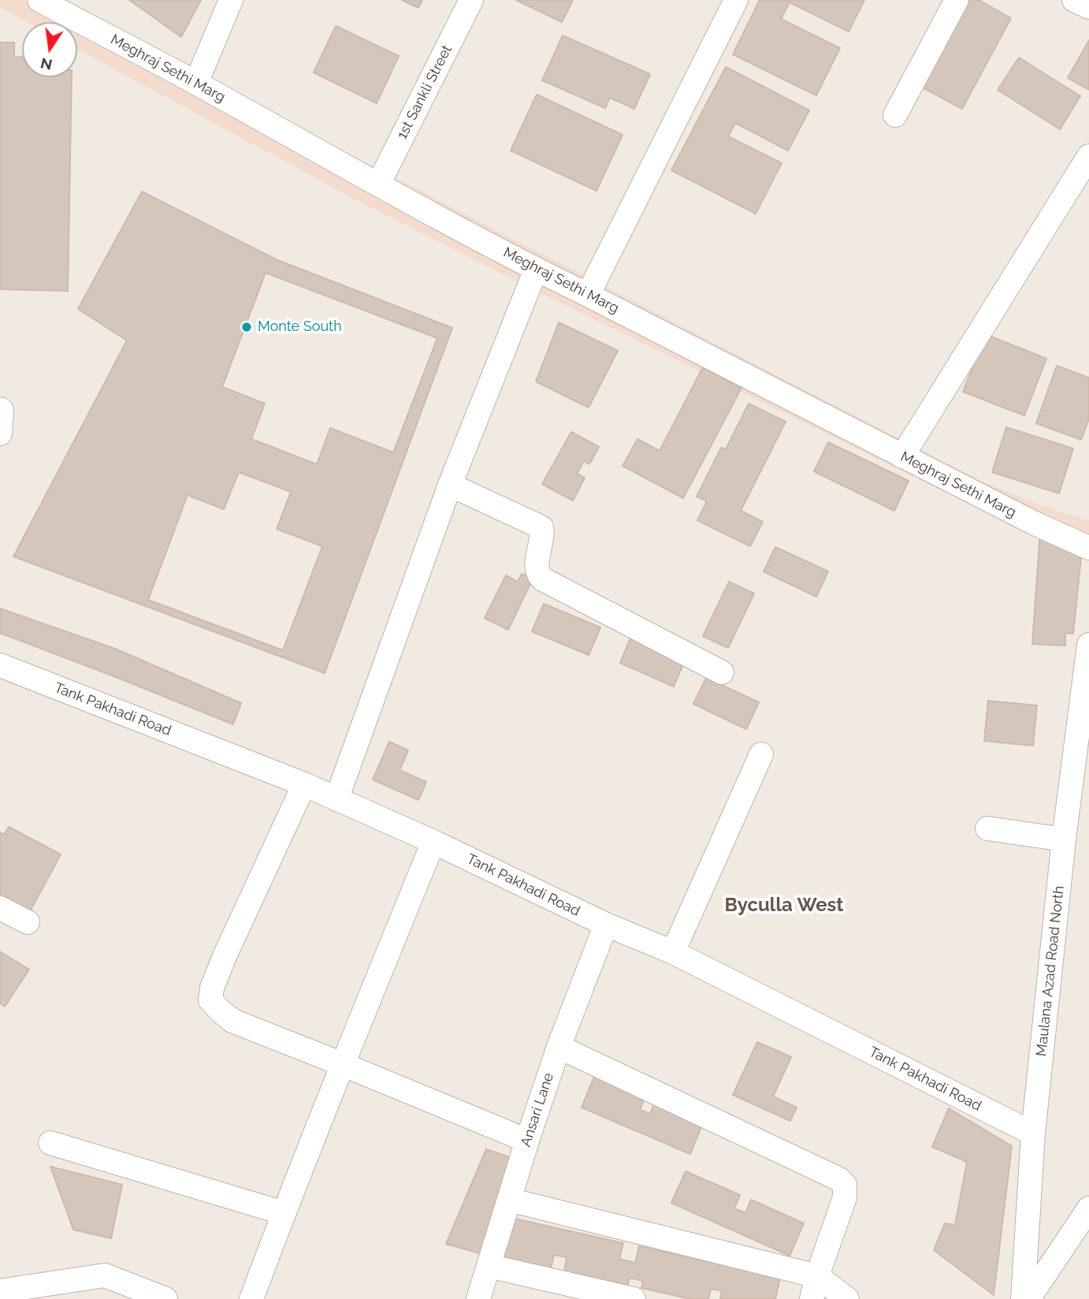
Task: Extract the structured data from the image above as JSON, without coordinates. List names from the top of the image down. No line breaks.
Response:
{"streets":{"street":["Meghraj Sethi Marg","1st Sankli Street","Tank Pakhadi Road","Maulana Azad Road North","Ansari Lane"]},"crossings":[["Meghraj Sethi Marg","1st Sankli Street"],["Tank Pakhadi Road","Maulana Azad Road North"],["Tank Pakhadi Road","Ansari Lane"]],"districts":["Byculla West"],"places":["Monte South"],"north":"bottom"}
